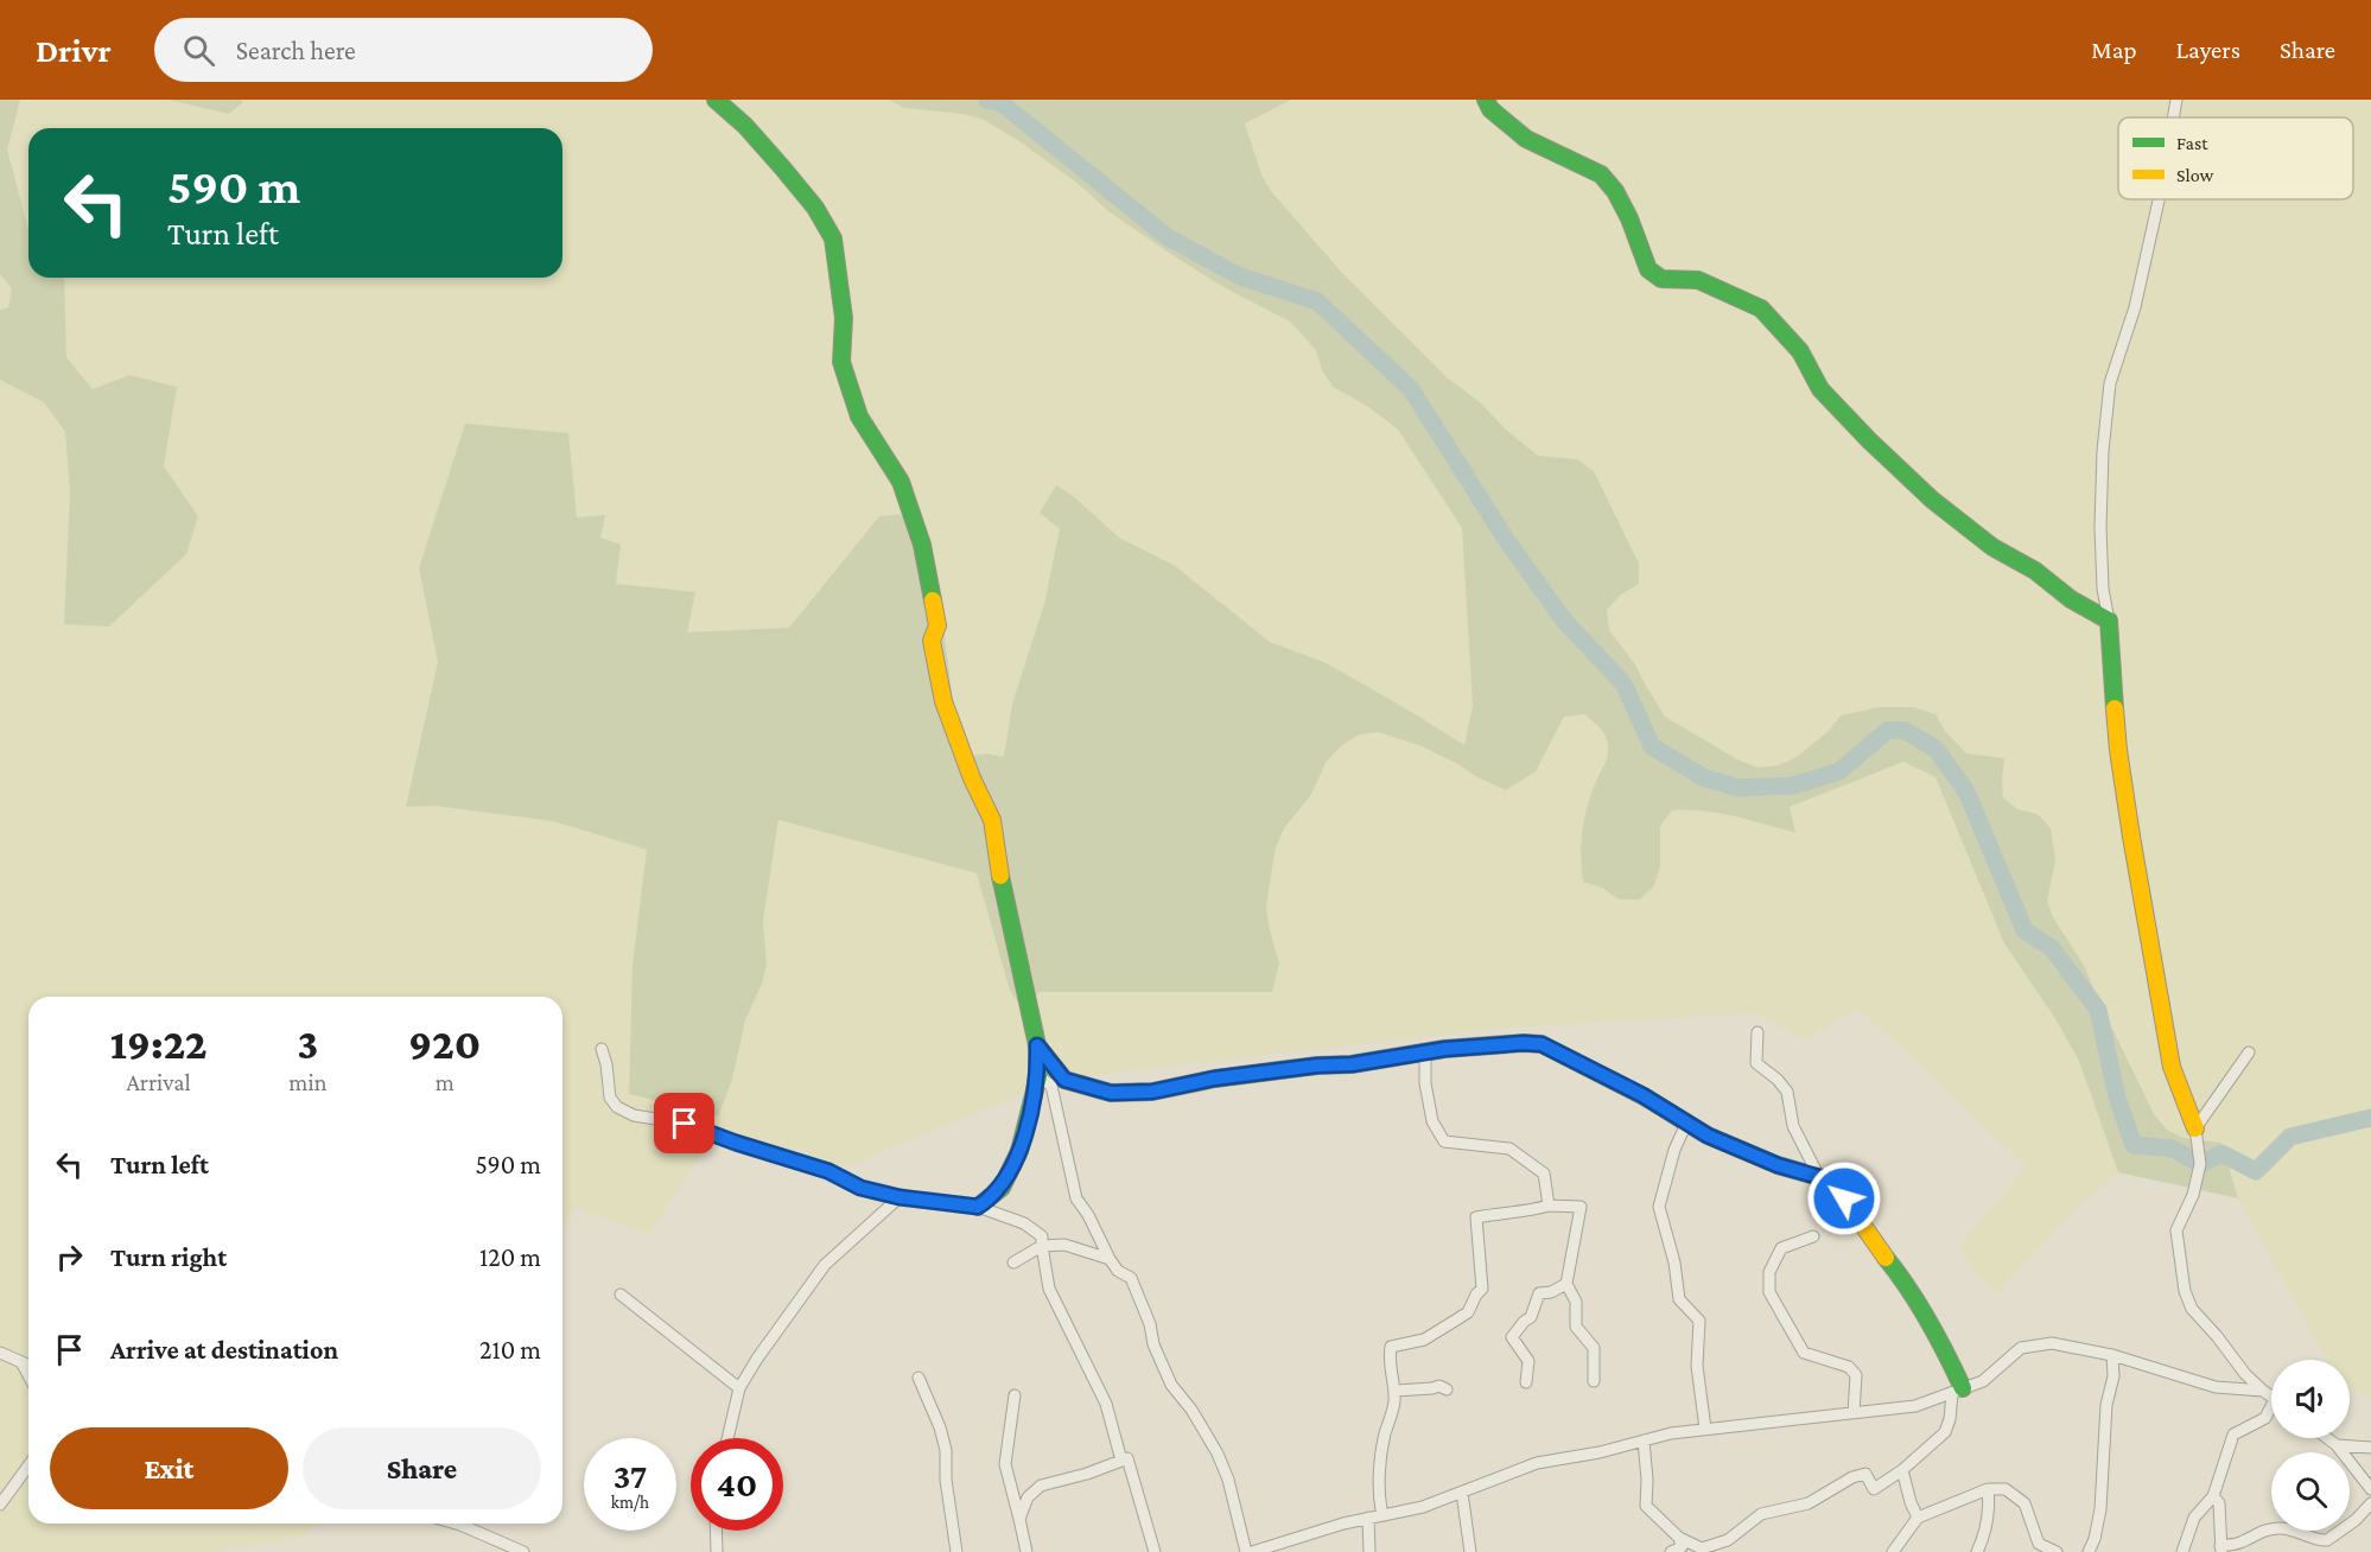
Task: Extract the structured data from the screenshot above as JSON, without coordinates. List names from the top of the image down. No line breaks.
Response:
{"legend":["Fast","Slow"],"page":{"header":"Drivr","search":"Search here","nav":["Map","Layers","Share"],"turn":["590 m","Turn left"],"eta":["19:22","Arrival","3","min","920","m"],"list":[{"name":"Turn left","value":"590 m"},{"name":"Turn right","value":"120 m"},{"name":"Arrive at destination","value":"210 m"}],"buttons":["Exit","Share"],"speed":"37 km/h","limit":"40"}}
